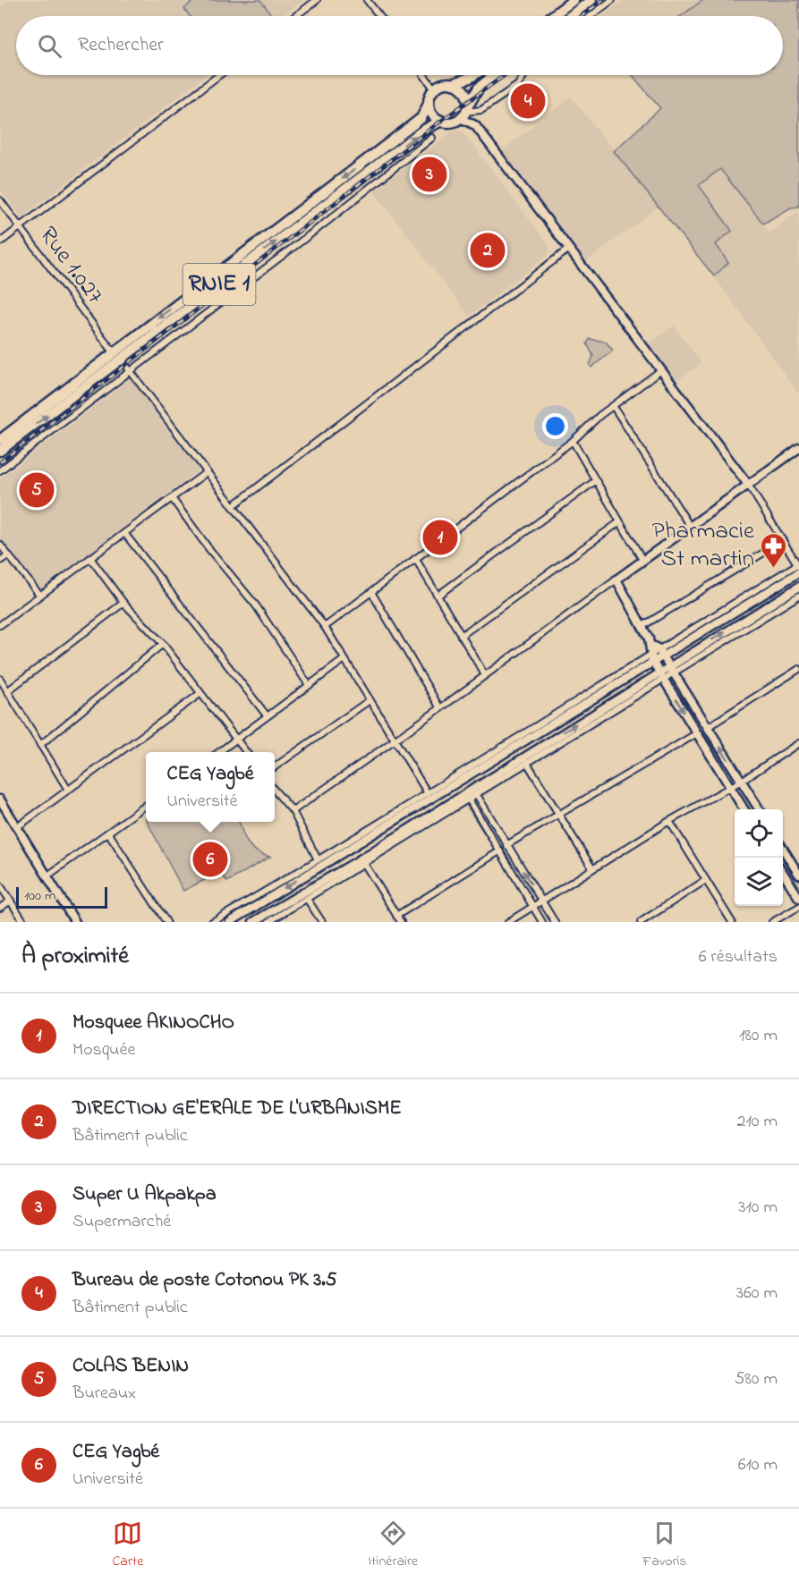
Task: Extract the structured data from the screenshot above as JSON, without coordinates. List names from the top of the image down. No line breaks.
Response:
{"streets":{"highway":["RNIE 1"],"street":["Rue 1.027"]},"crossings":[["Rue 1.027","RNIE 1"]],"places":{"pharmacy":["Pharmacie St martin"]},"scale_bar":"100 m","page":{"search":"Rechercher","pins":["4","3","2","5","1","6"],"popup":["CEG Yagbé","Université"],"scale":"100 m","heading":["À proximité","6 résultats"],"list":[{"mark":"1","name":"Mosquee AKINOCHO","note":"Mosquée","value":"180 m"},{"mark":"2","name":"DIRECTION GE'ERALE DE L'URBANISME","note":"Bâtiment public","value":"210 m"},{"mark":"3","name":"Super U Akpakpa","note":"Supermarché","value":"310 m"},{"mark":"4","name":"Bureau de poste Cotonou PK 3.5","note":"Bâtiment public","value":"360 m"},{"mark":"5","name":"COLAS BENIN","note":"Bureaux","value":"580 m"},{"mark":"6","name":"CEG Yagbé","note":"Université","value":"610 m"}],"nav":["Carte","Itinéraire","Favoris"]}}
